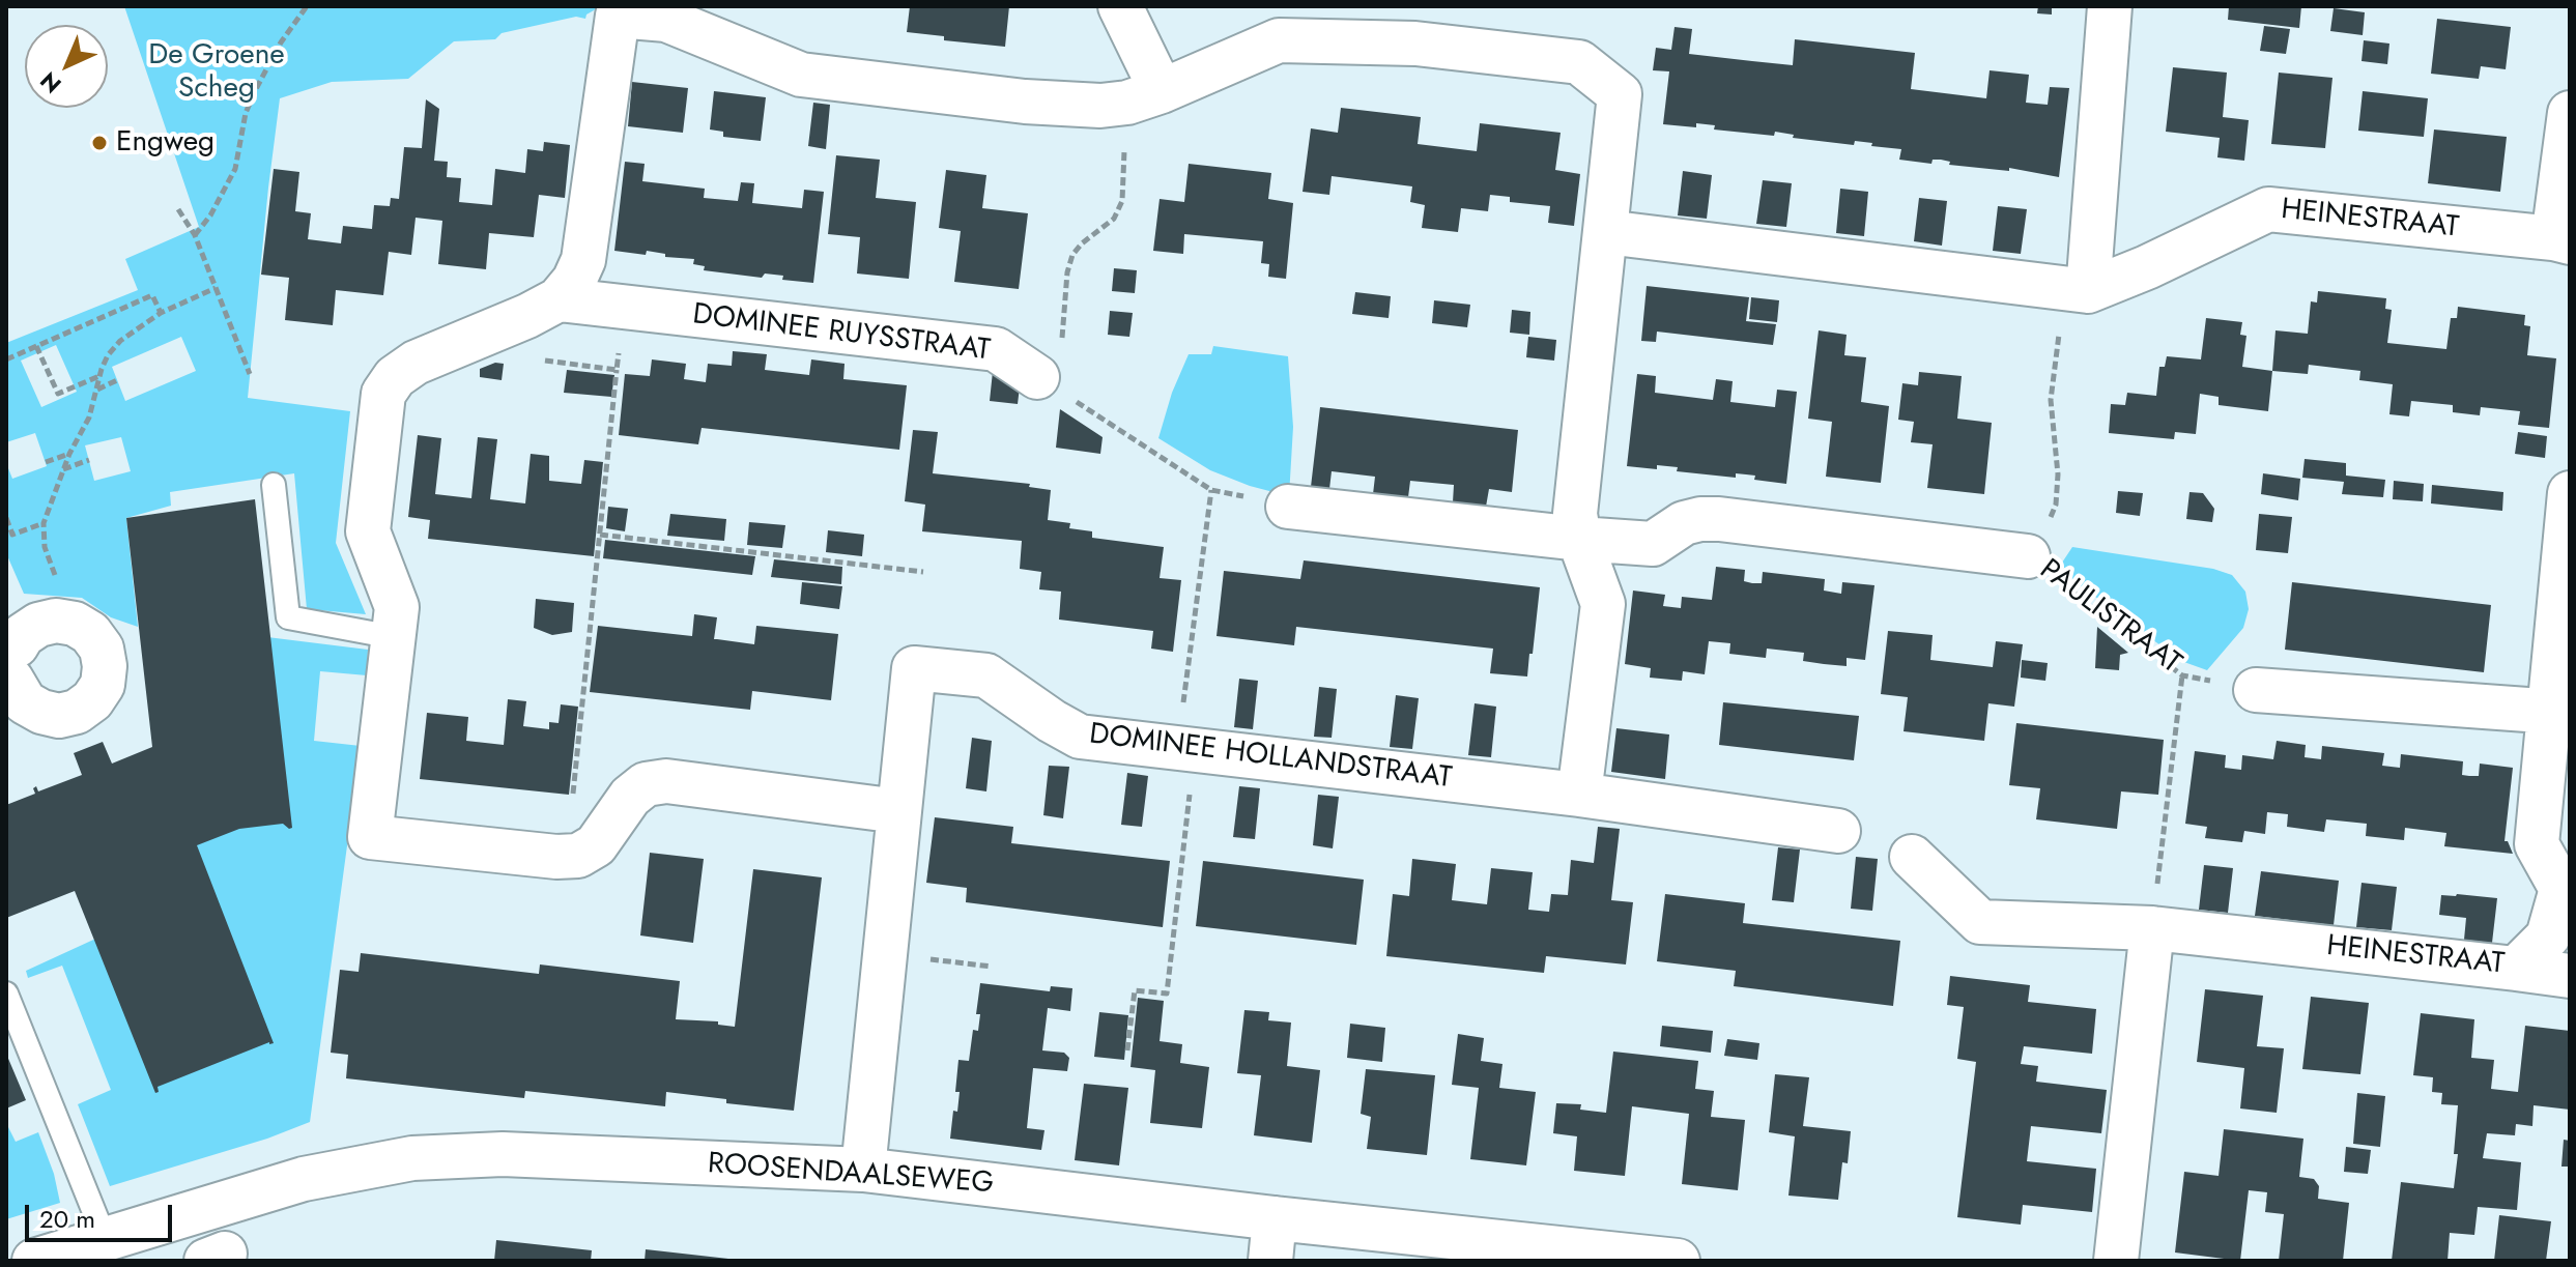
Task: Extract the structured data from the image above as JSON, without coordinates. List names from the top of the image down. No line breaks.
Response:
{"streets":{"street":["HEINESTRAAT","DOMINEE RUYSSTRAAT","PAULISTRAAT","DOMINEE HOLLANDSTRAAT","ROOSENDAALSEWEG"]},"crossings":[["DOMINEE HOLLANDSTRAAT","ROOSENDAALSEWEG"]],"parks":["De Groene Scheg"],"places":["Engweg"],"scale_bar":"20 m","north":"bottom left"}
